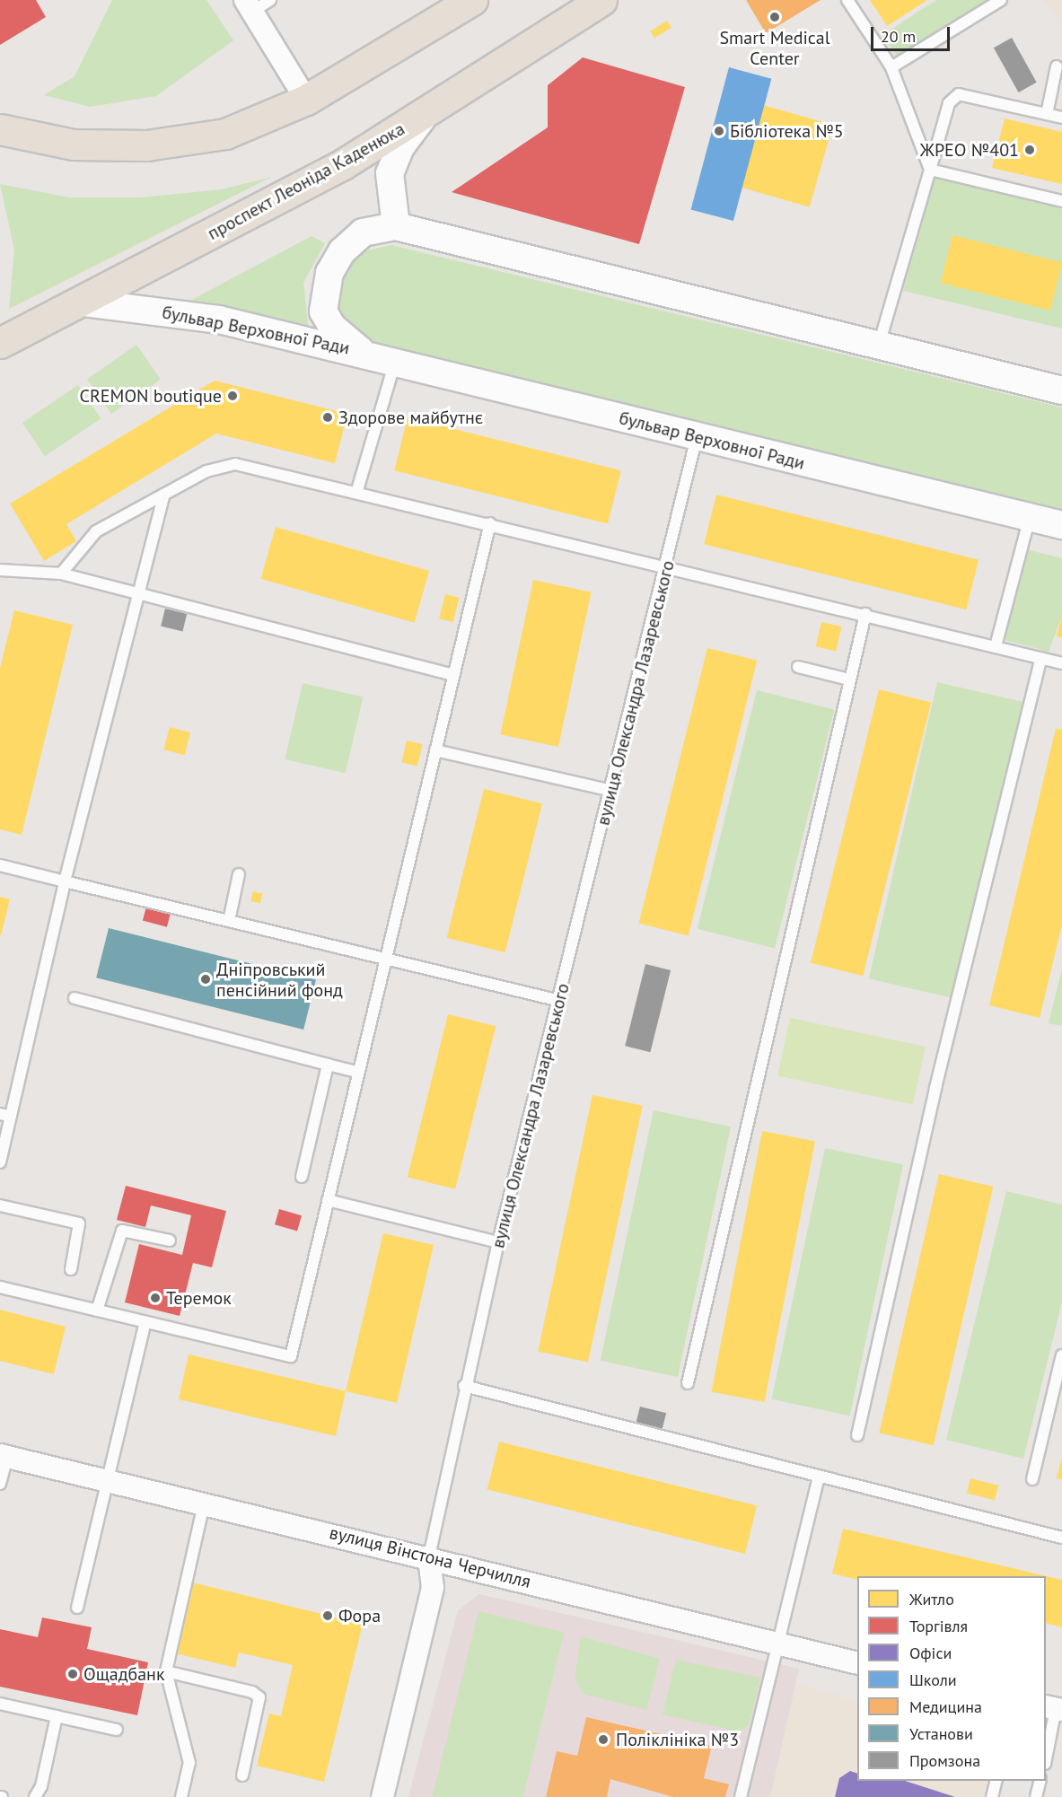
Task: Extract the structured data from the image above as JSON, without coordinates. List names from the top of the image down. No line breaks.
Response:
{"streets":{"highway":["проспект Леоніда Каденюка"],"street":["бульвар Верховної Ради","вулиця Олександра Лазаревського","вулиця Вінстона Черчилля"]},"crossings":[["проспект Леоніда Каденюка","бульвар Верховної Ради"],["бульвар Верховної Ради","вулиця Олександра Лазаревського"],["вулиця Олександра Лазаревського","вулиця Вінстона Черчилля"]],"places":["Smart Medical Center","Бібліотека №5","ЖРЕО №401","CREMON boutique","Здорове майбутнє","Дніпровський пенсійний фонд","Теремок","Фора","Ощадбанк","Поліклініка №3"],"legend":["Житло","Торгівля","Офіси","Школи","Медицина","Установи","Промзона"],"scale_bar":"20 m"}
